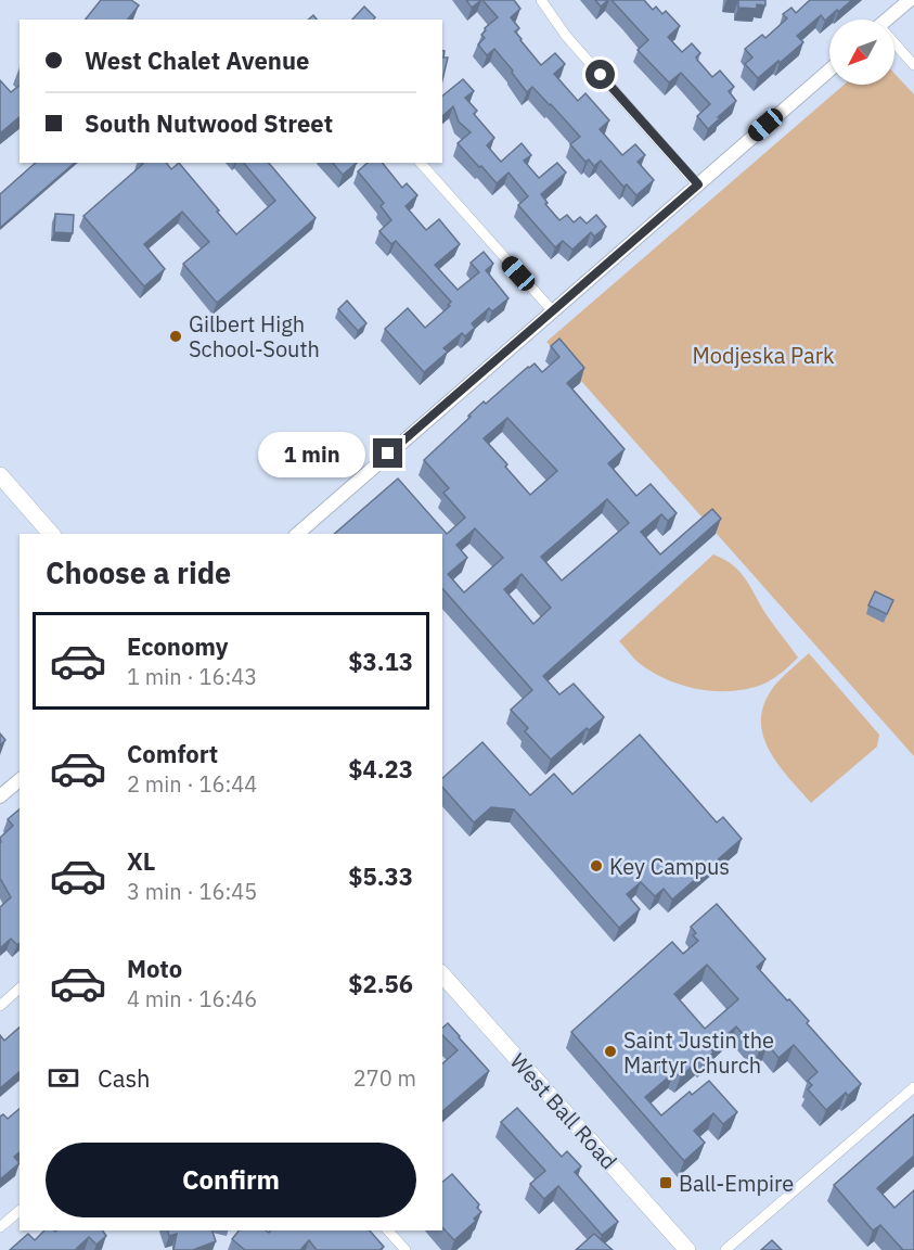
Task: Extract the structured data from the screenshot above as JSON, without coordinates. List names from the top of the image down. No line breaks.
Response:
{"streets":{"main road":["West Ball Road"]},"parks":["Modjeska Park"],"places":{"other":["Gilbert High School-South","Key Campus","Saint Justin the Martyr Church"],"transit":["Ball-Empire"]},"north":"bottom left","page":{"banner":["West Chalet Avenue","South Nutwood Street"],"bubble":"1 min","heading":"Choose a ride","list":[{"name":"Economy","note":"1 min · 16:43","value":"$3.13"},{"name":"Comfort","note":"2 min · 16:44","value":"$4.23"},{"name":"XL","note":"3 min · 16:45","value":"$5.33"},{"name":"Moto","note":"4 min · 16:46","value":"$2.56"}],"pay":["Cash","270 m"],"buttons":"Confirm"}}
